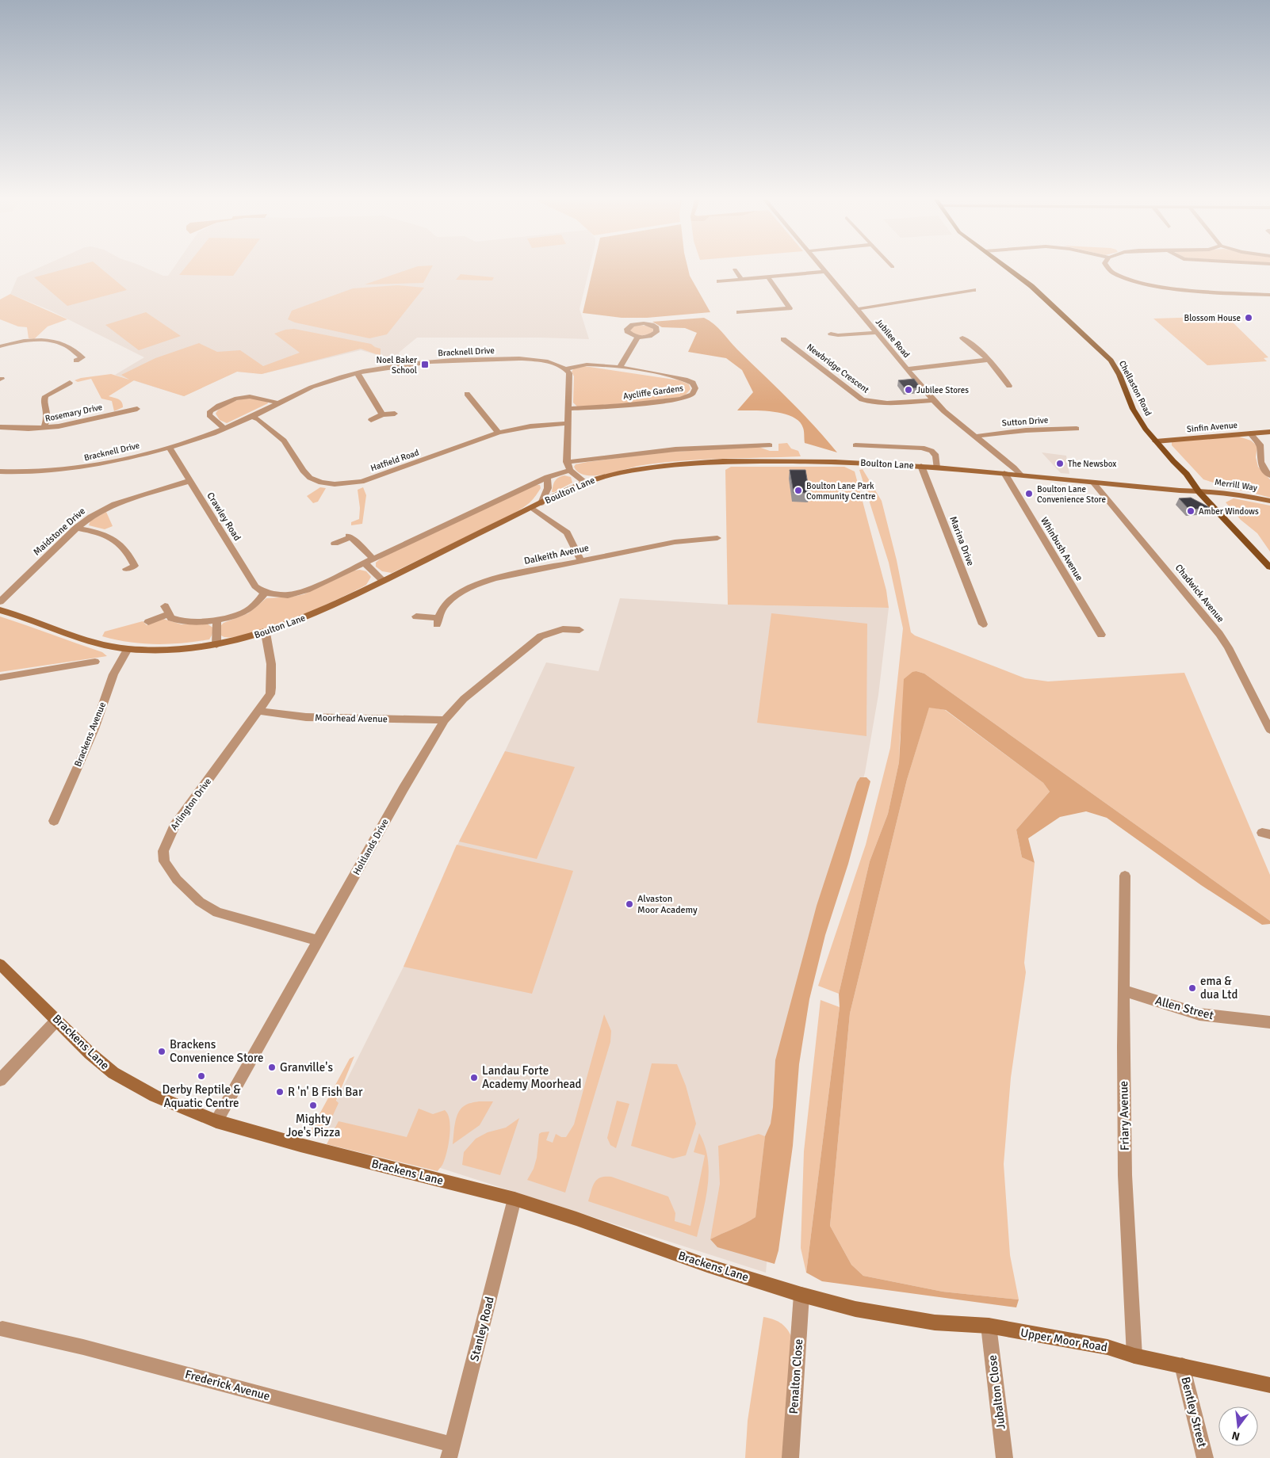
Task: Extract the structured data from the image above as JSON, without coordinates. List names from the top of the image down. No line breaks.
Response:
{"streets":{"main road":["Chellaston Road"],"street":["Jubilee Road","Bracknell Drive","Newbridge Crescent","Aycliffe Gardens","Rosemary Drive","Sutton Drive","Sinfin Avenue","Hatfield Road","Boulton Lane","Merrill Way","Crawley Road","Maidstone Drive","Marina Drive","Whinbush Avenue","Dalkeith Avenue","Chadwick Avenue","Moorhead Avenue","Brackens Avenue","Arlington Drive","Holtlands Drive","Allen Street","Brackens Lane","Friary Avenue","Stanley Road","Upper Moor Road","Penalton Close","Frederick Avenue","Jubalton Close","Bentley Street"]},"crossings":[["Jubilee Road","Newbridge Crescent"],["Jubilee Road","Sutton Drive"],["Jubilee Road","Boulton Lane"],["Bracknell Drive","Aycliffe Gardens"],["Bracknell Drive","Hatfield Road"],["Bracknell Drive","Crawley Road"],["Chellaston Road","Sinfin Avenue"],["Chellaston Road","Boulton Lane"],["Chellaston Road","Merrill Way"],["Boulton Lane","Merrill Way"],["Boulton Lane","Crawley Road"],["Boulton Lane","Marina Drive"],["Boulton Lane","Whinbush Avenue"],["Boulton Lane","Chadwick Avenue"],["Boulton Lane","Brackens Avenue"],["Boulton Lane","Arlington Drive"],["Crawley Road","Maidstone Drive"],["Moorhead Avenue","Arlington Drive"],["Moorhead Avenue","Holtlands Drive"],["Arlington Drive","Holtlands Drive"],["Holtlands Drive","Brackens Lane"],["Allen Street","Friary Avenue"],["Brackens Lane","Stanley Road"],["Brackens Lane","Upper Moor Road"],["Brackens Lane","Penalton Close"],["Friary Avenue","Upper Moor Road"],["Stanley Road","Frederick Avenue"],["Upper Moor Road","Jubalton Close"],["Upper Moor Road","Bentley Street"]],"places":{"other":["Blossom House","Jubilee Stores","The Newsbox","Boulton Lane Park Community Centre","Boulton Lane Convenience Store","Amber Windows","Alvaston Moor Academy","ema & dua Ltd","Brackens Convenience Store","Granville's","Derby Reptile & Aquatic Centre","Landau Forte Academy Moorhead","R 'n' B Fish Bar","Mighty Joe's Pizza"],"transit":["Noel Baker School"]},"north":"bottom"}
